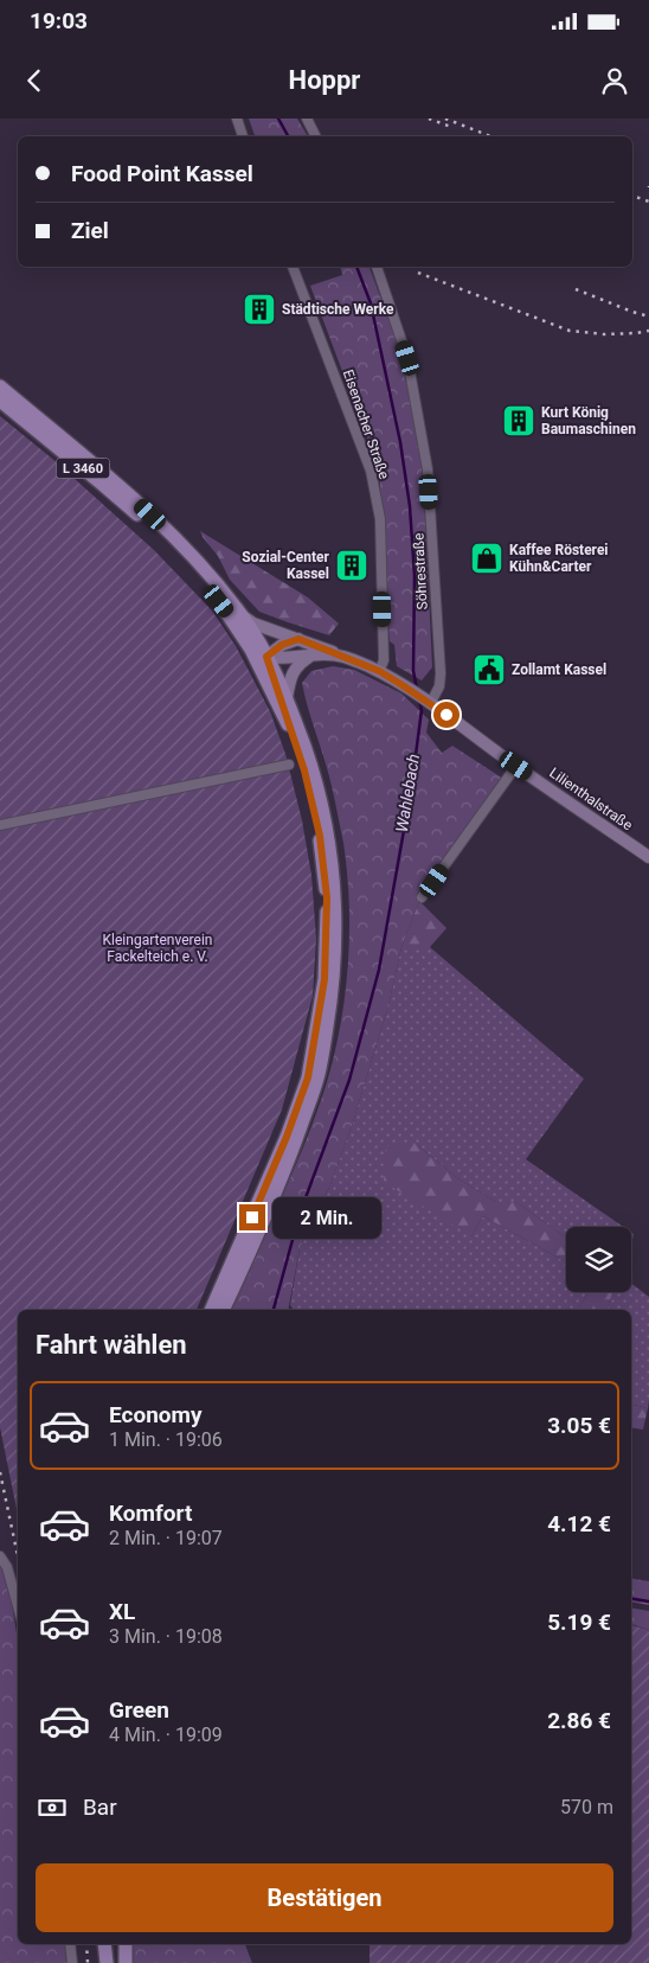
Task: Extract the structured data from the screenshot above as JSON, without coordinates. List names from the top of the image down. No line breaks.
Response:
{"streets":{"main road":["L 3460","Lilienthalstraße"],"street":["Eisenacher Straße","Söhrestraße"]},"crossings":[["Eisenacher Straße","Lilienthalstraße"],["L 3460","Lilienthalstraße"],["Söhrestraße","Lilienthalstraße"]],"water":["Wahlebach"],"parks":["Kleingartenverein Fackelteich e. V."],"places":{"building":["Städtische Werke","Kurt König Baumaschinen","Sozial-Center Kassel"],"shop":["Kaffee Rösterei Kühn&Carter"],"public building":["Zollamt Kassel"]},"page":{"status":"19:03","header":"Hoppr","banner":["Food Point Kassel","Ziel"],"bubble":"2 Min.","heading":"Fahrt wählen","list":[{"name":"Economy","note":"1 Min. · 19:06","value":"3.05 €"},{"name":"Komfort","note":"2 Min. · 19:07","value":"4.12 €"},{"name":"XL","note":"3 Min. · 19:08","value":"5.19 €"},{"name":"Green","note":"4 Min. · 19:09","value":"2.86 €"}],"pay":["Bar","570 m"],"buttons":"Bestätigen"}}
